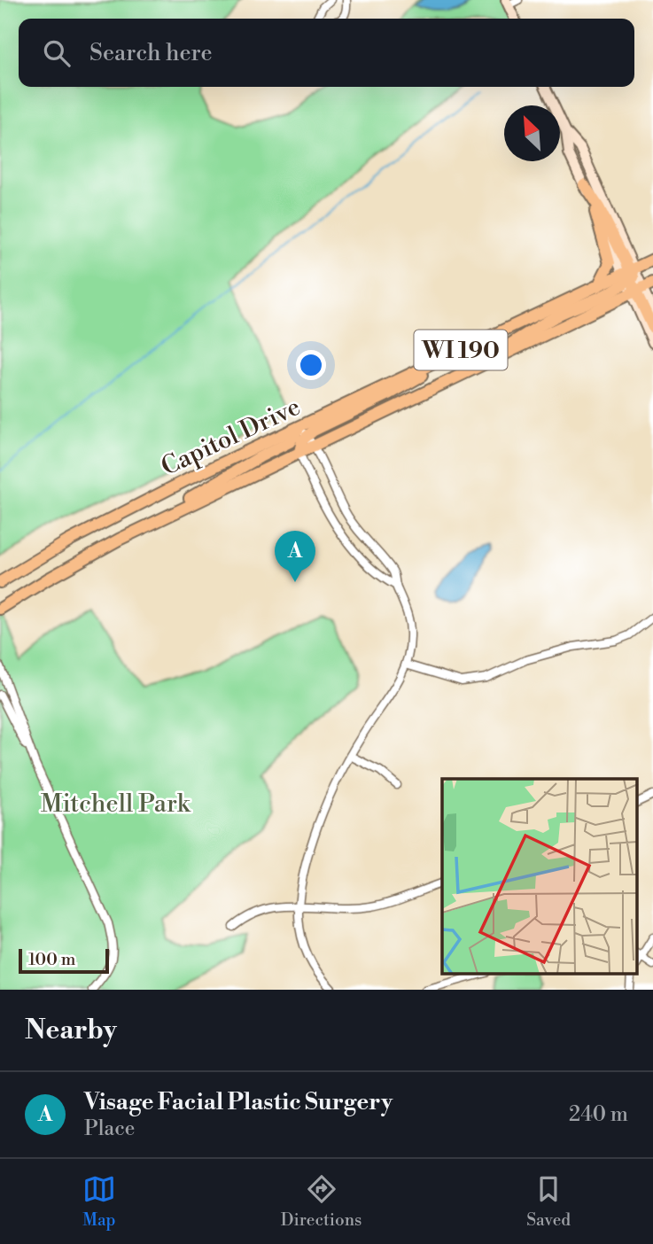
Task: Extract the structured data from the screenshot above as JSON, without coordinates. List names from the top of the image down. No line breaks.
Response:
{"streets":{"main road":["WI 190","Capitol Drive"]},"crossings":[["WI 190","Capitol Drive"]],"parks":["Mitchell Park"],"scale_bar":"100 m","north":"top left","page":{"search":"Search here","pins":"A","scale":"100 m","heading":"Nearby","list":[{"mark":"A","name":"Visage Facial Plastic Surgery","note":"Place","value":"240 m"}],"nav":["Map","Directions","Saved"]}}
